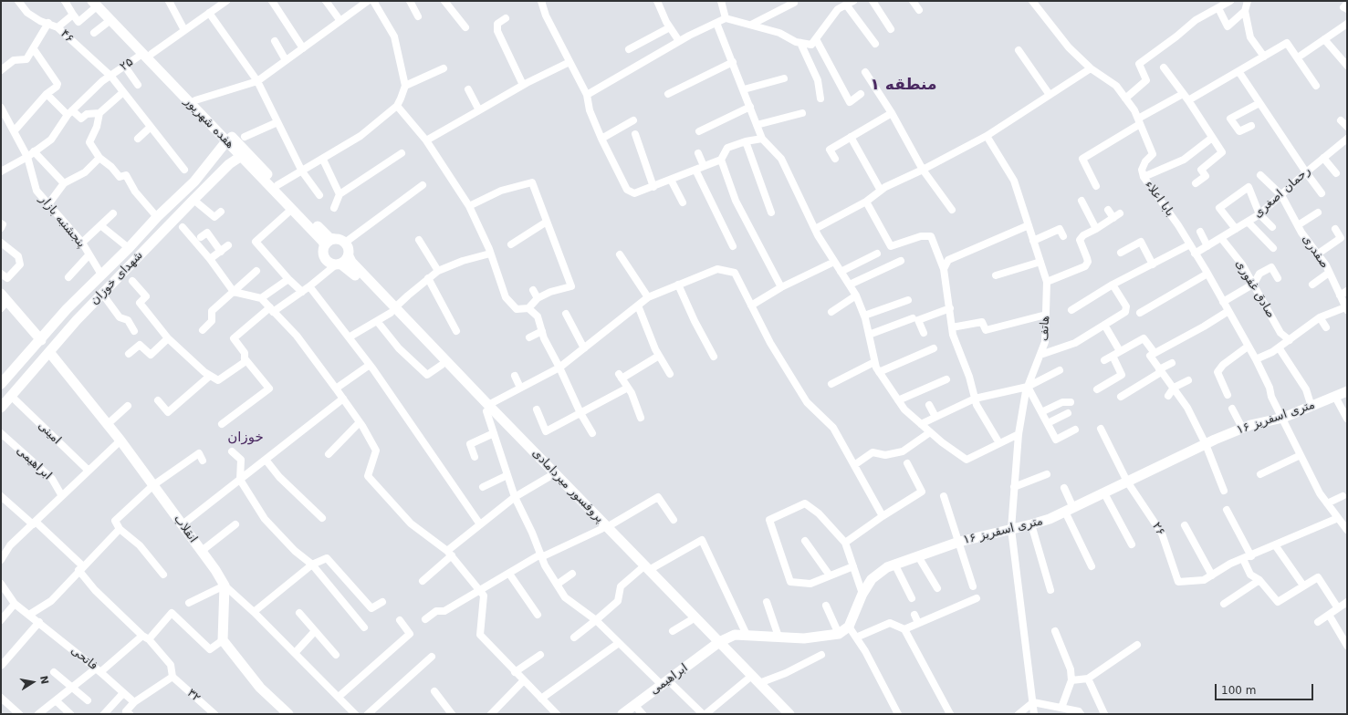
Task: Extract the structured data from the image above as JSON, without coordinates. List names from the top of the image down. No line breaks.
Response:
{"streets":{"main road":["هفده شهریور","شهدای خوزان","۱۶ متری اسفریز","ابراهیمی","پروفسور میردامادی","انقلاب"],"street":["۴۶","۲۵","رحمان اصغری","بابا اعلاء","پنجشنبه بازار","صفدری","صادق غفوری","هاتف","امینی","۲۶","فاتحی","۳۲"]},"crossings":[["۴۶","۲۵"],["۲۵","هفده شهریور"],["۲۵","پنجشنبه بازار"],["هفده شهریور","شهدای خوزان"],["هفده شهریور","پروفسور میردامادی"],["رحمان اصغری","بابا اعلاء"],["رحمان اصغری","صفدری"],["رحمان اصغری","صادق غفوری"],["بابا اعلاء","۱۶ متری اسفریز"],["پنجشنبه بازار","شهدای خوزان"],["شهدای خوزان","امینی"],["شهدای خوزان","انقلاب"],["هاتف","۱۶ متری اسفریز"],["۱۶ متری اسفریز","۲۶"],["ابراهیمی","پروفسور میردامادی"]],"districts":["منطقه ۱","خوزان"],"scale_bar":"100 m","north":"right"}
